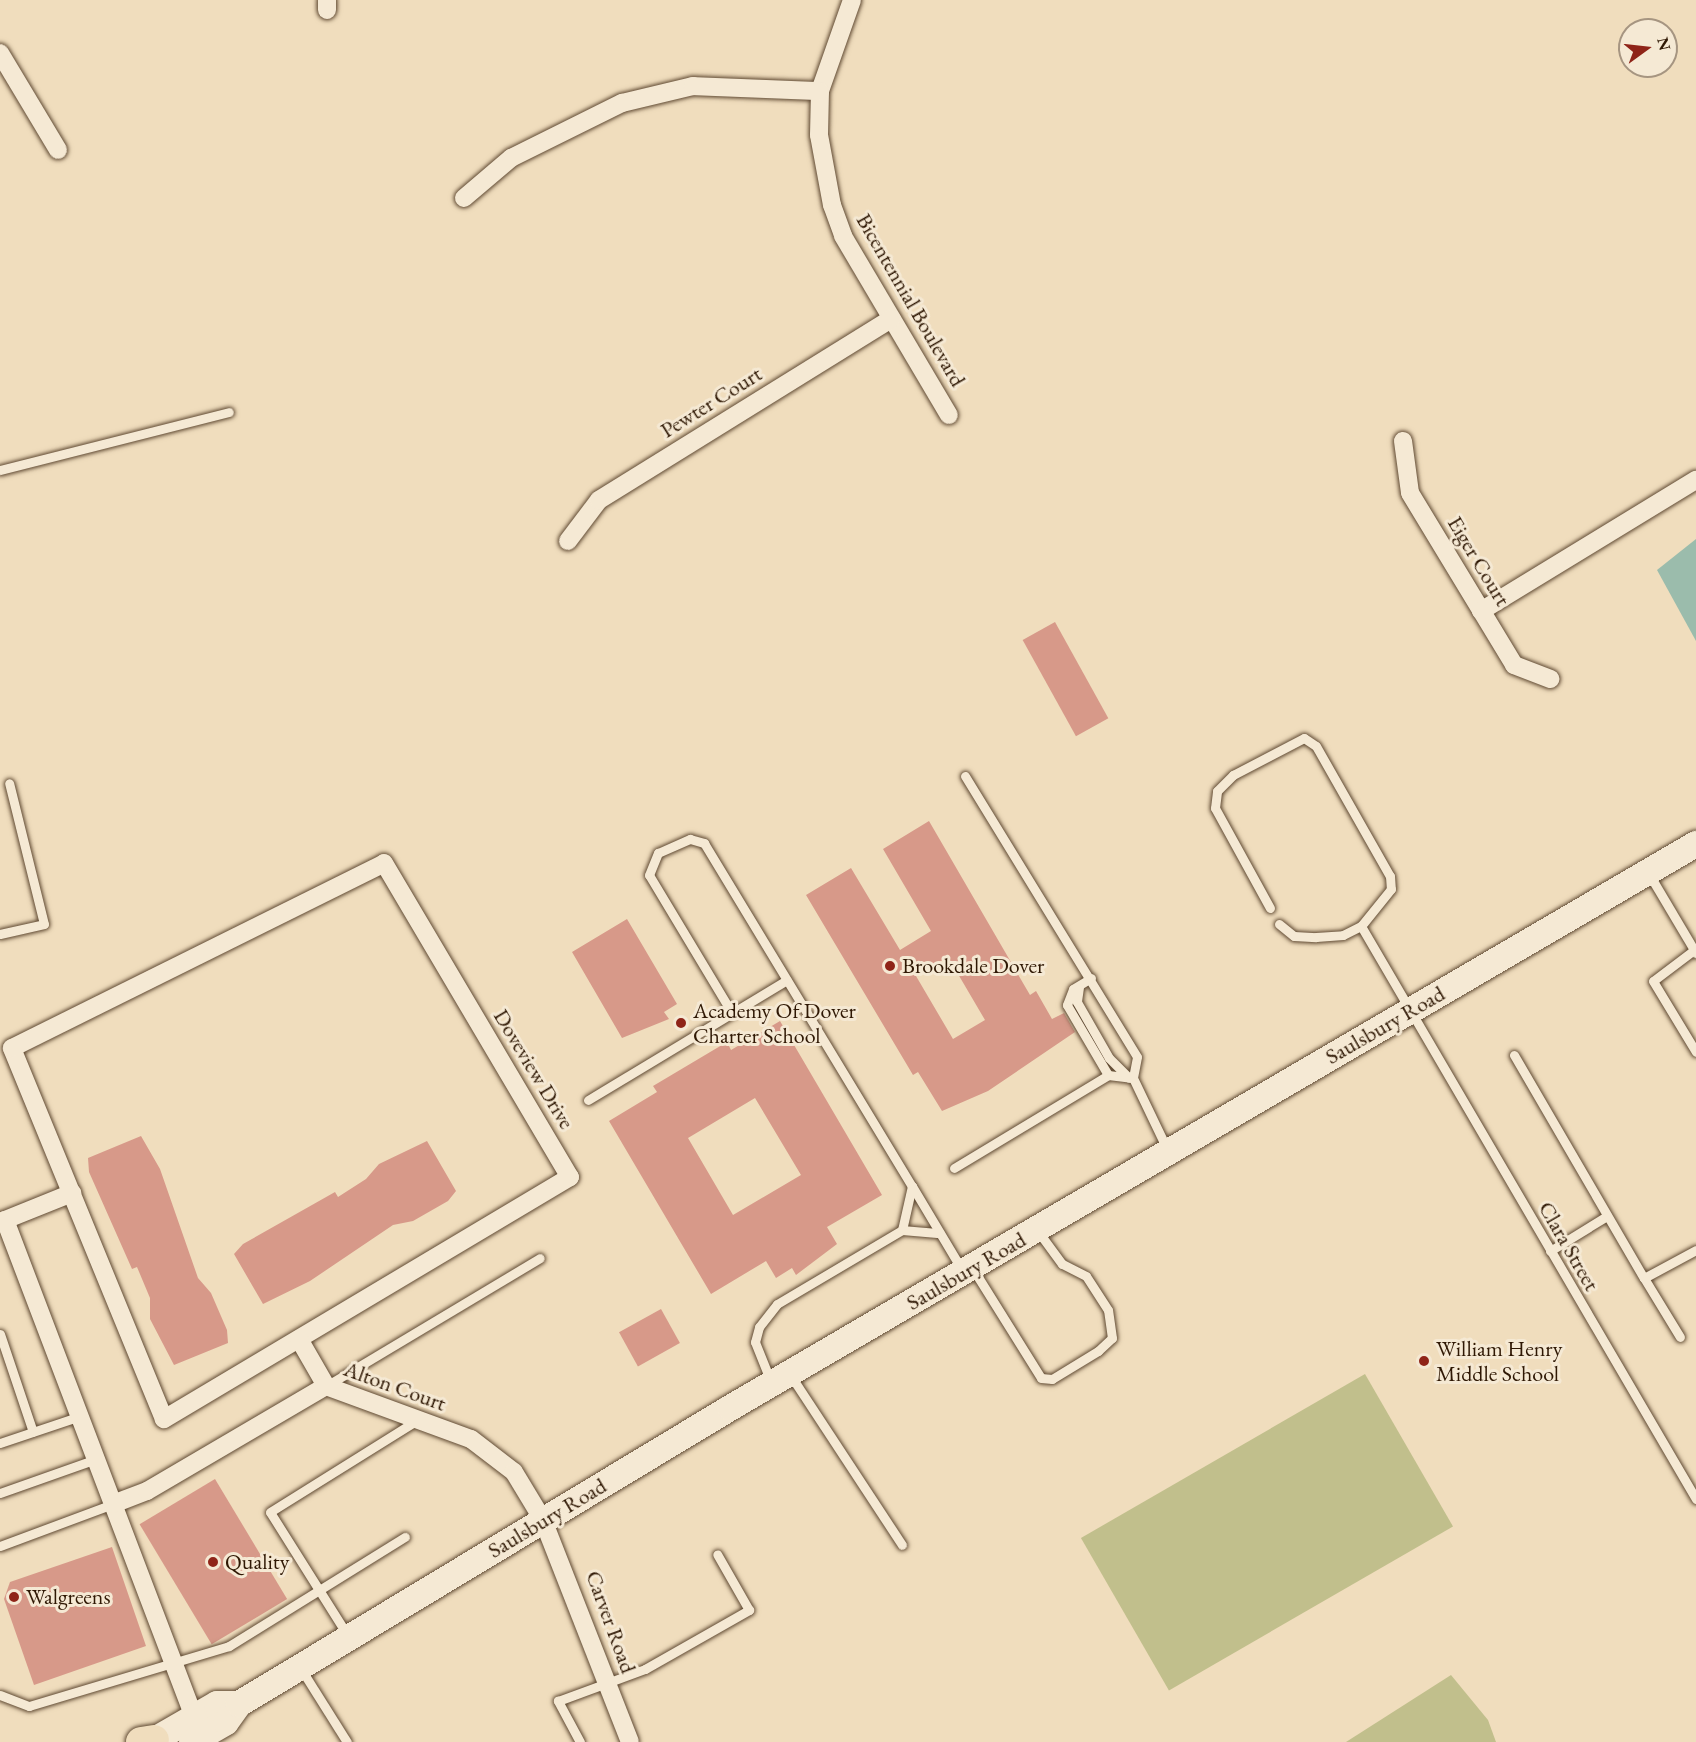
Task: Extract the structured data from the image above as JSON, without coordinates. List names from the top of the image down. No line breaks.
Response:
{"streets":{"main road":["Saulsbury Road"],"street":["Bicentennial Boulevard","Pewter Court","Eiger Court","Doveview Drive","Alton Court","Carver Road"],"lane":["Clara Street"]},"crossings":[["Bicentennial Boulevard","Pewter Court"],["Saulsbury Road","Clara Street"],["Saulsbury Road","Alton Court"],["Saulsbury Road","Carver Road"],["Alton Court","Carver Road"]],"places":["Brookdale Dover","Academy Of Dover Charter School","William Henry Middle School","Quality","Walgreens"],"north":"right"}
